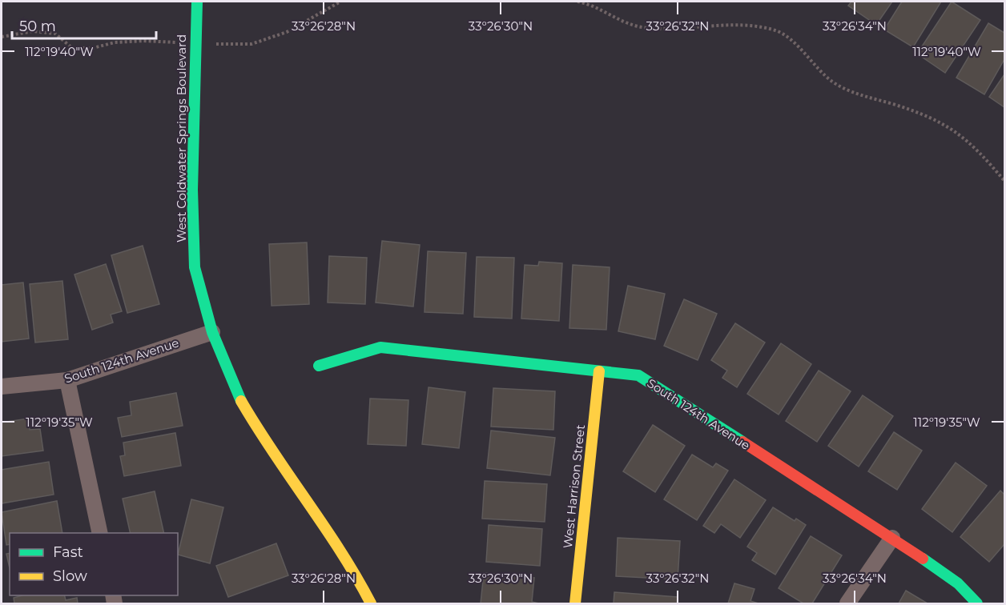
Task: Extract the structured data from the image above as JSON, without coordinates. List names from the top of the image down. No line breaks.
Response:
{"streets":{"street":["West Coldwater Springs Boulevard","South 124th Avenue","West Harrison Street"]},"crossings":[["West Coldwater Springs Boulevard","South 124th Avenue"],["South 124th Avenue","West Harrison Street"]],"legend":["Fast","Slow"],"scale_bar":"50 m","coordinates":["33°26'28\"N","33°26'30\"N","33°26'32\"N","33°26'34\"N","112°19'40\"W","112°19'35\"W"]}
